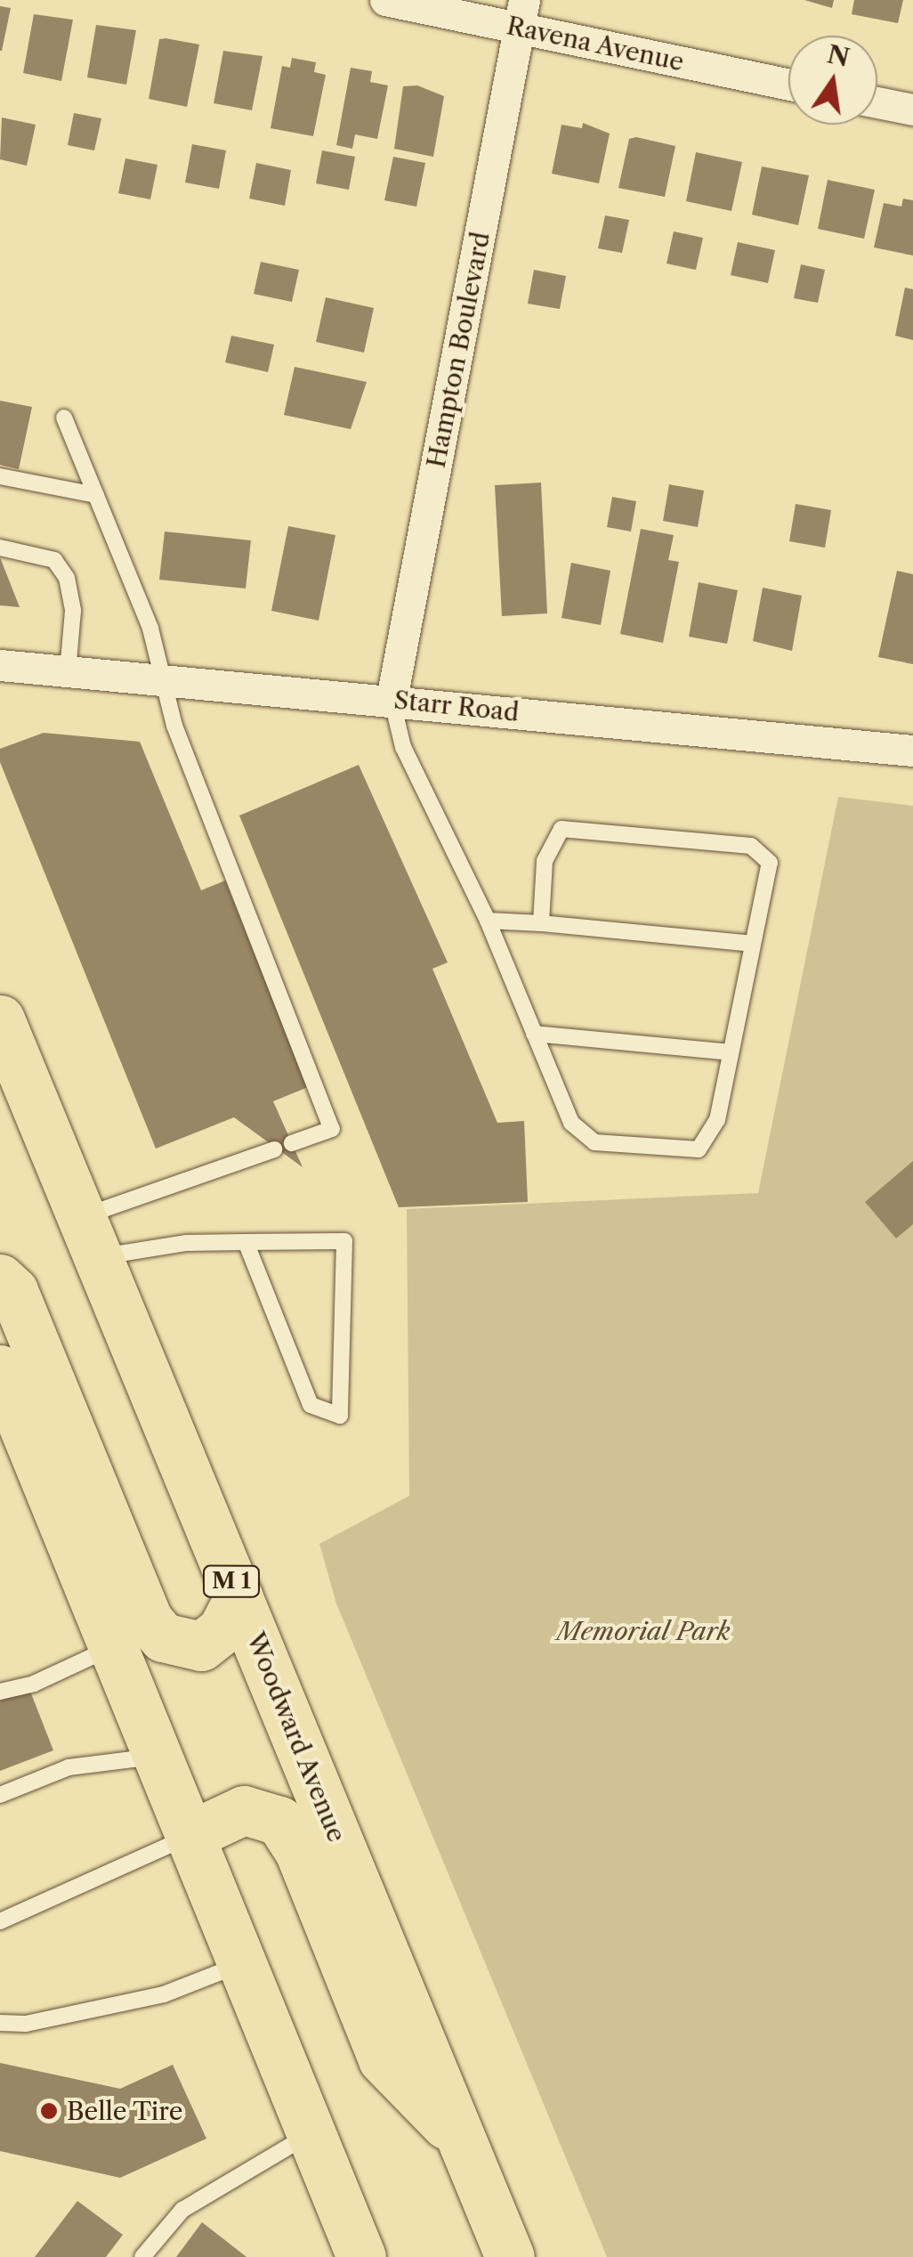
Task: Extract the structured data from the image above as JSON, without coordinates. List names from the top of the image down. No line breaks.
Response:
{"streets":{"main road":["M 1","Woodward Avenue"],"street":["Ravena Avenue","Hampton Boulevard","Starr Road"]},"crossings":[["Ravena Avenue","Hampton Boulevard"],["Hampton Boulevard","Starr Road"]],"parks":["Memorial Park"],"places":["Belle Tire"],"north":"top"}
